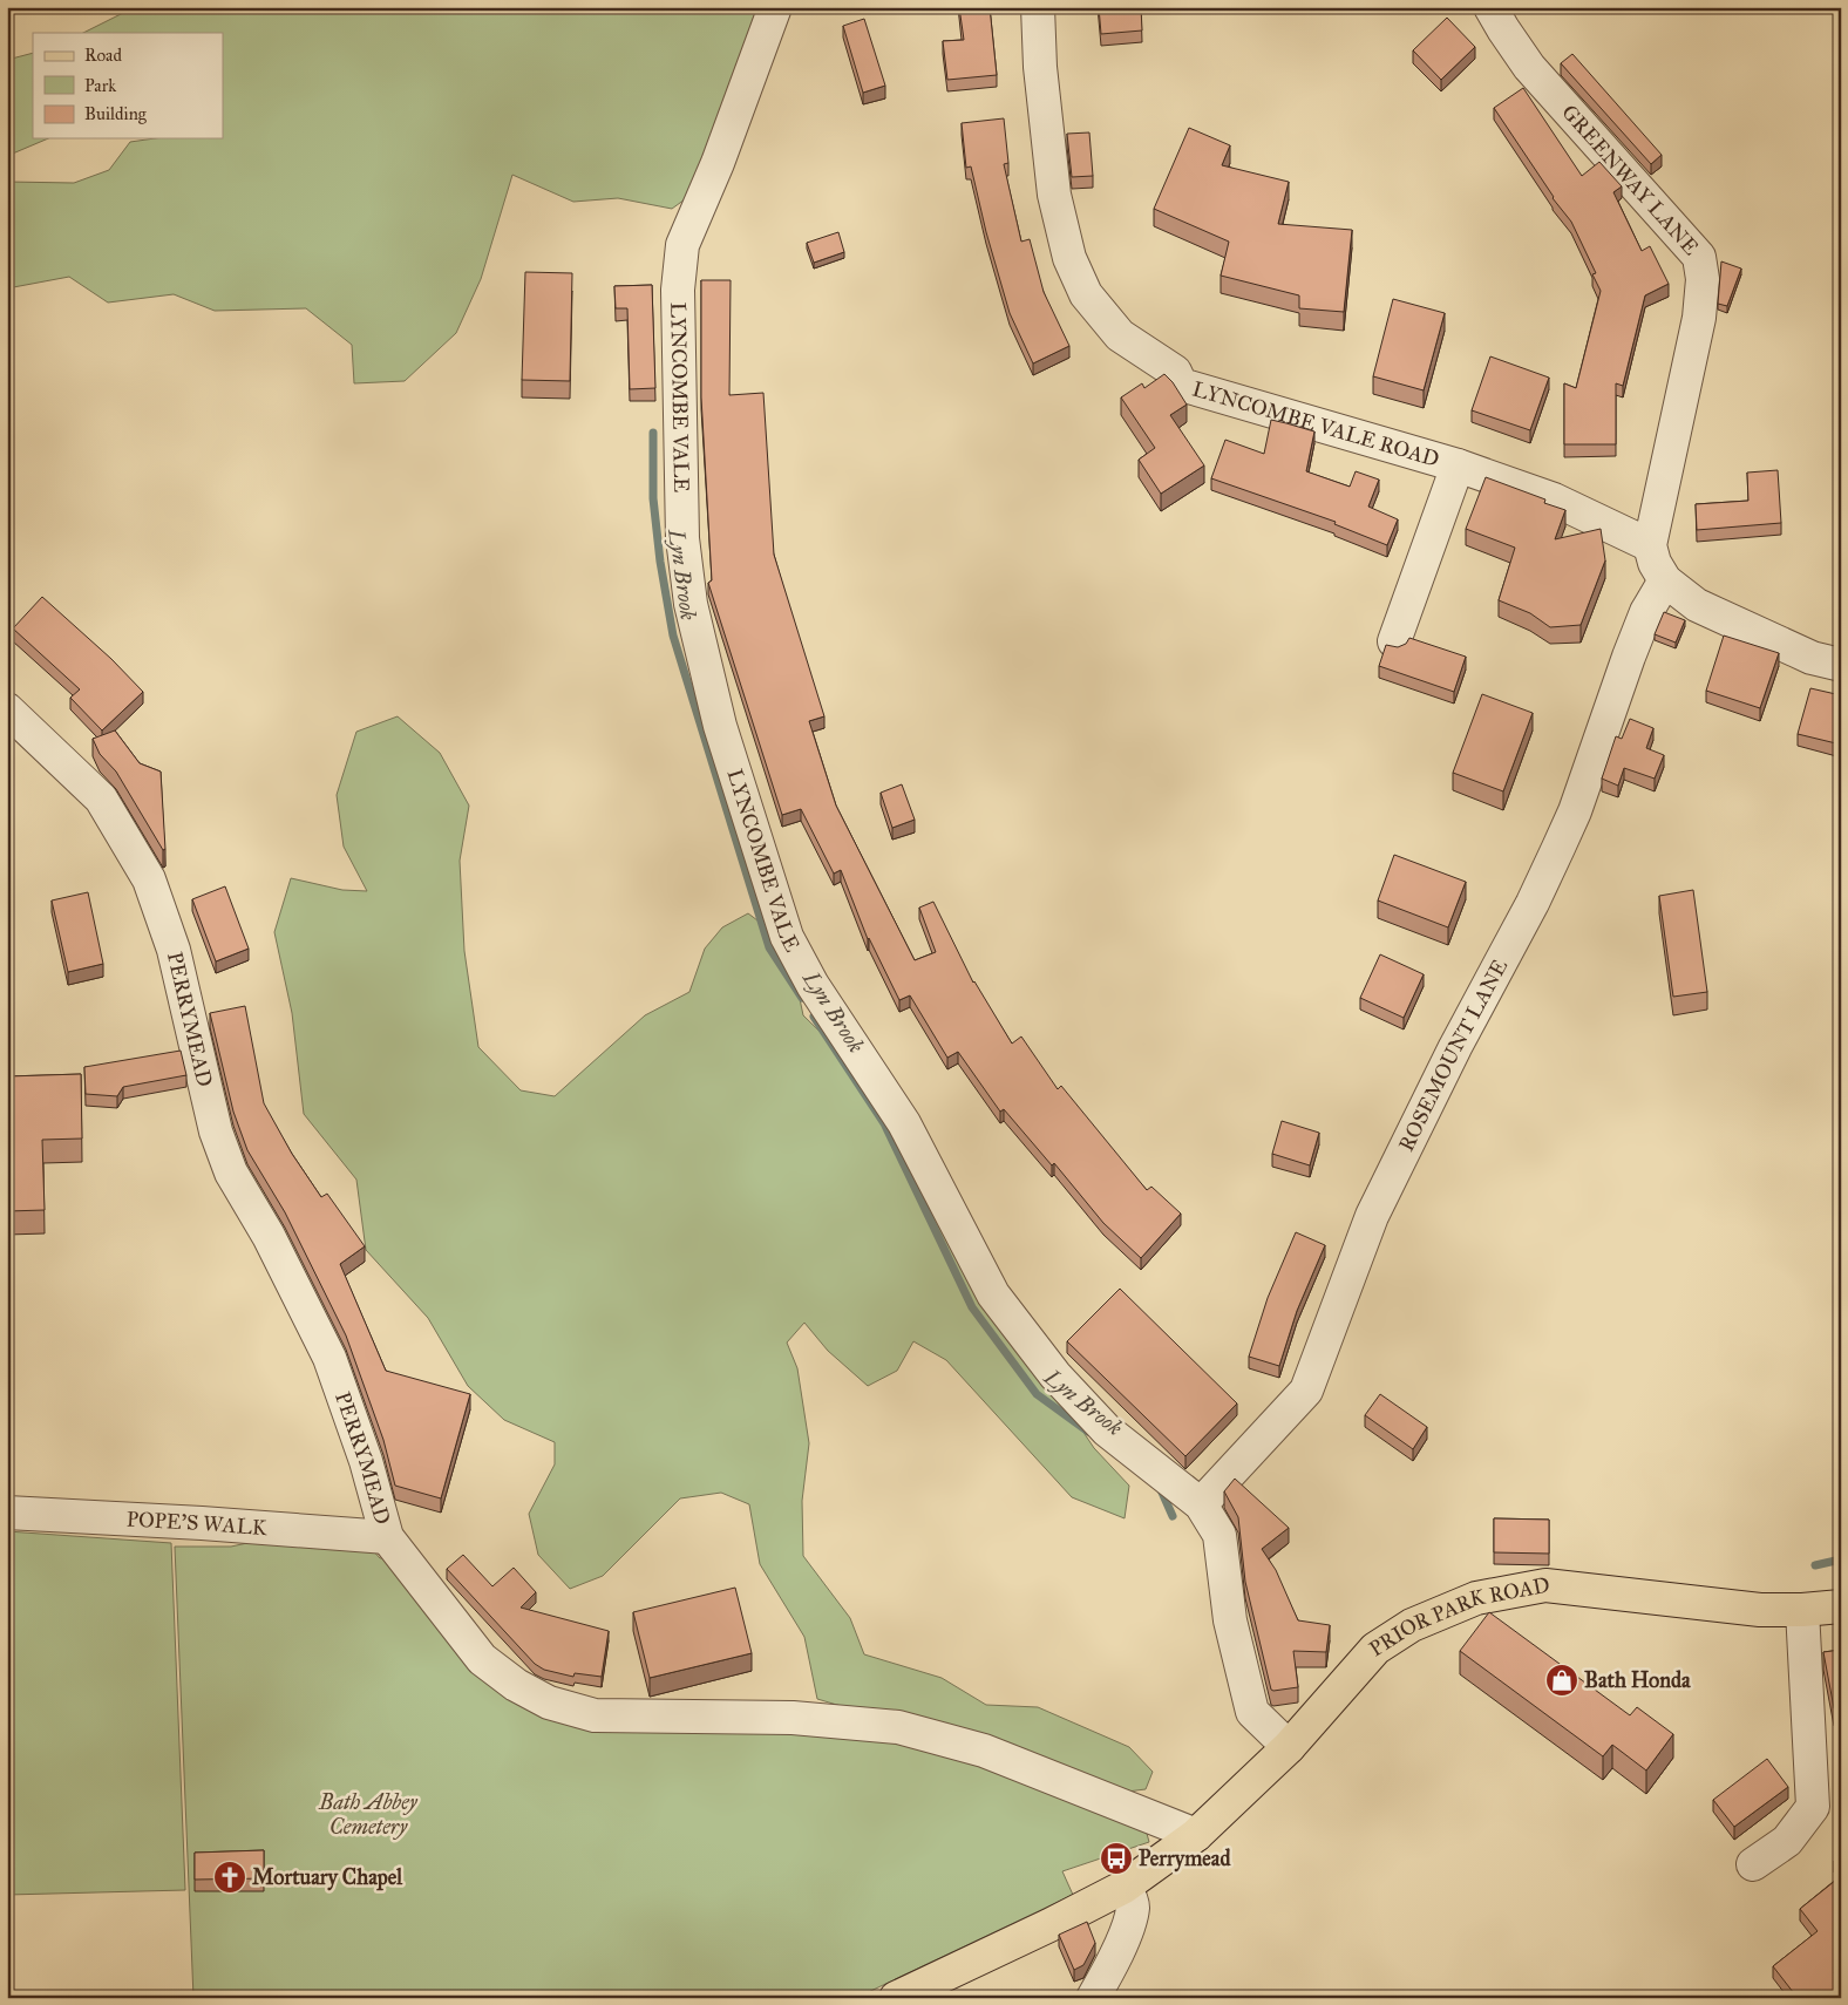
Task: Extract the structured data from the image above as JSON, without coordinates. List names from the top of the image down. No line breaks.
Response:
{"streets":{"main road":["PRIOR PARK ROAD"],"street":["GREENWAY LANE","LYNCOMBE VALE","LYNCOMBE VALE ROAD","PERRYMEAD","ROSEMOUNT LANE","POPE'S WALK"]},"crossings":[["GREENWAY LANE","LYNCOMBE VALE ROAD"],["LYNCOMBE VALE","ROSEMOUNT LANE"],["LYNCOMBE VALE","PRIOR PARK ROAD"],["PERRYMEAD","POPE'S WALK"],["PERRYMEAD","PRIOR PARK ROAD"]],"water":["Lyn Brook"],"parks":["Bath Abbey Cemetery"],"places":{"shop":["Bath Honda"],"bus stop":["Perrymead"],"church":["Mortuary Chapel"]},"legend":["Road","Park","Building"]}
